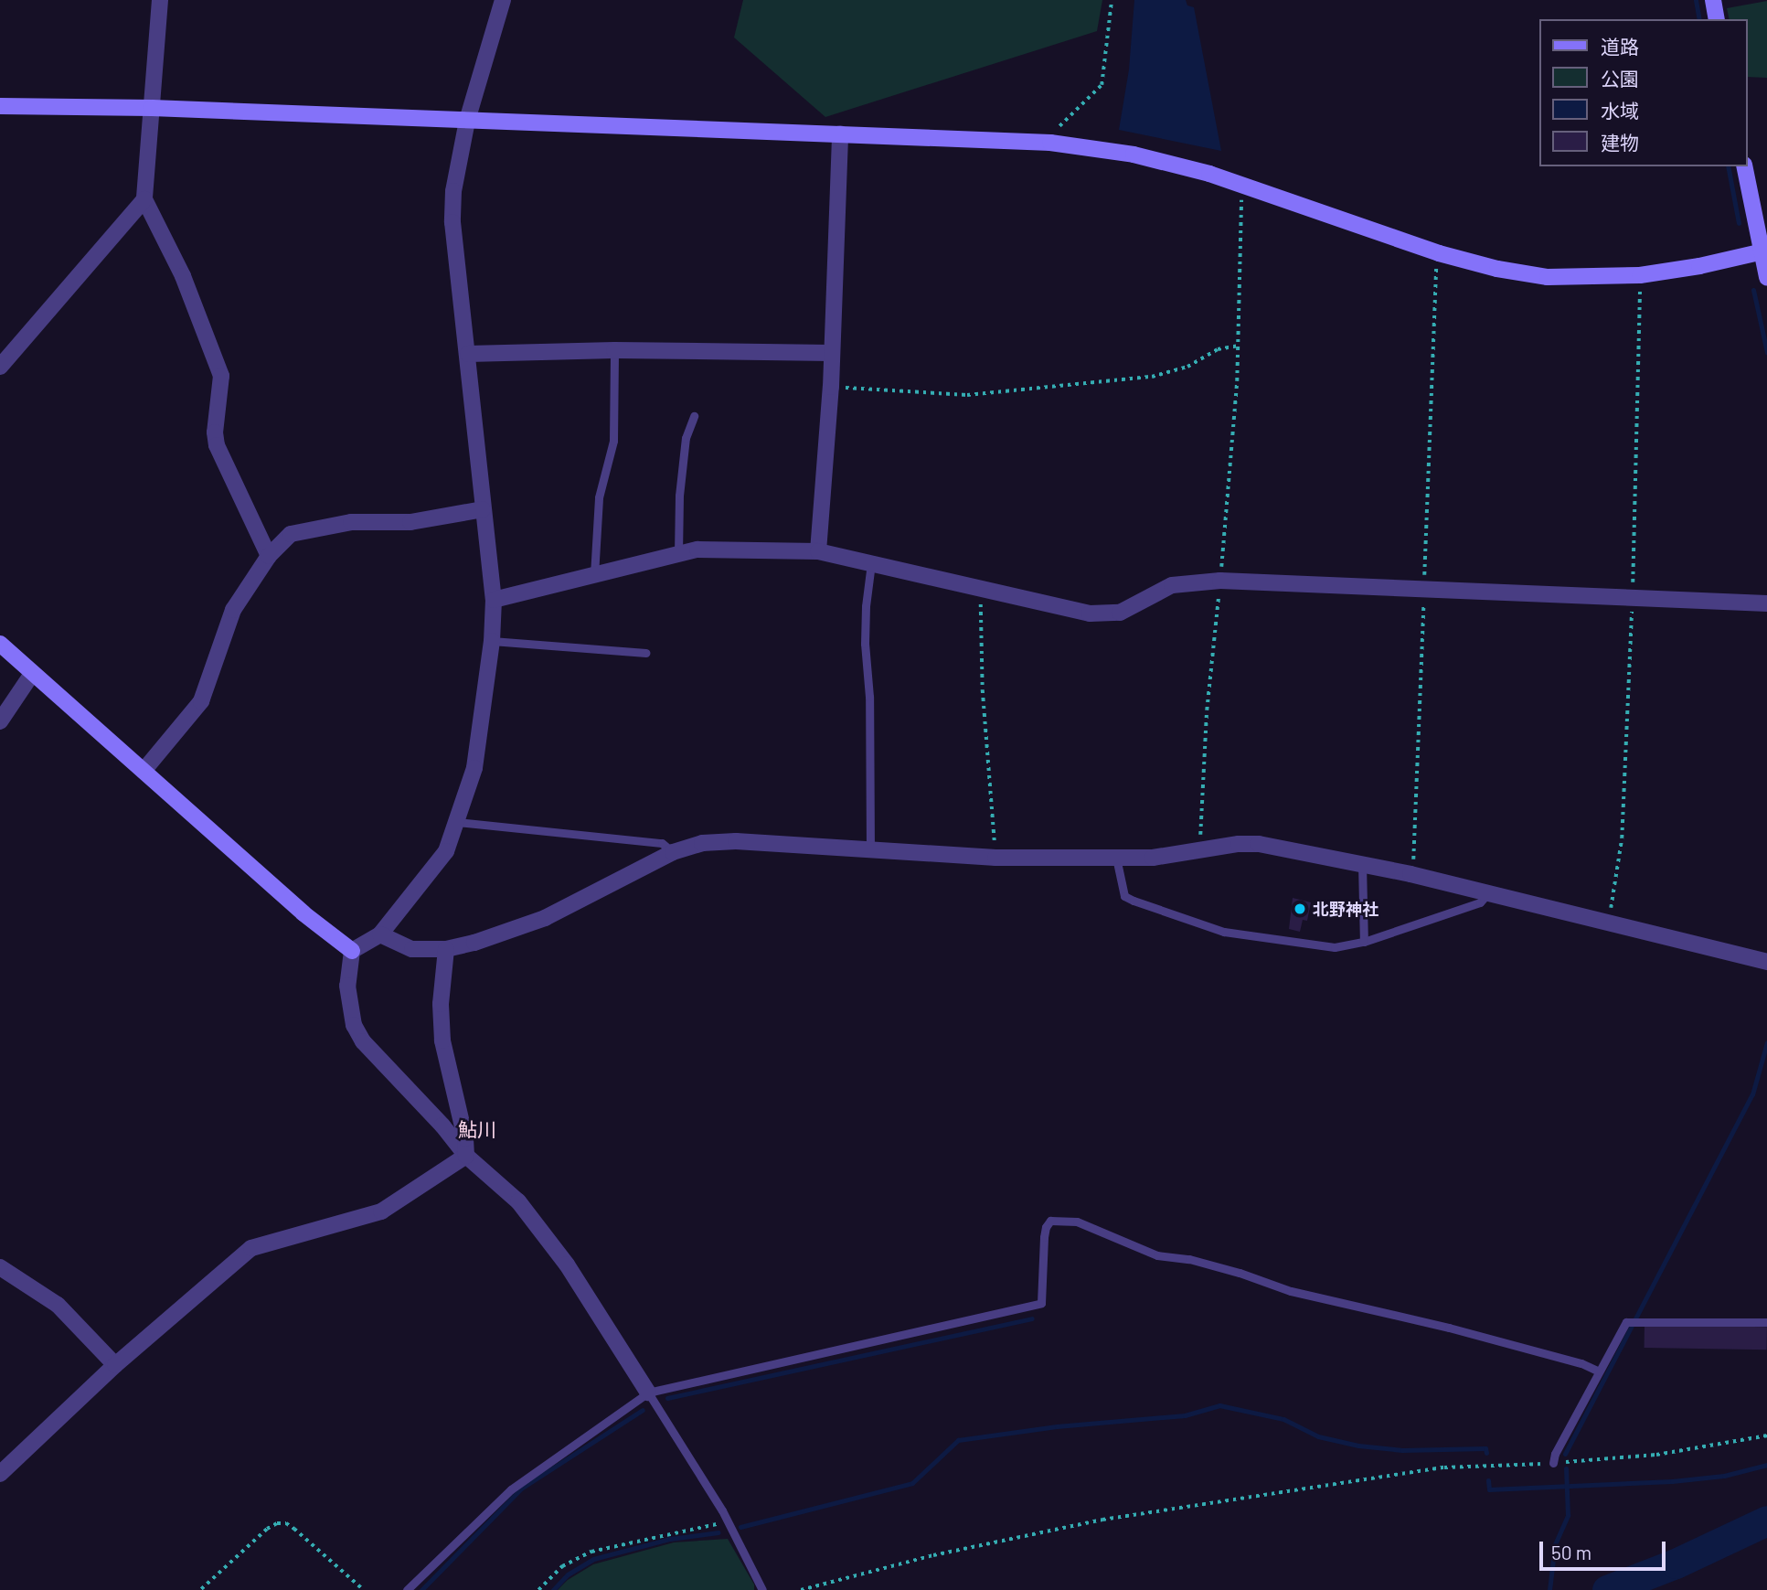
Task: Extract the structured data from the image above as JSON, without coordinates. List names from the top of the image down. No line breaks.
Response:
{"districts":["鮎川"],"places":["北野神社"],"legend":["道路","公園","水域","建物"],"scale_bar":"50 m"}
